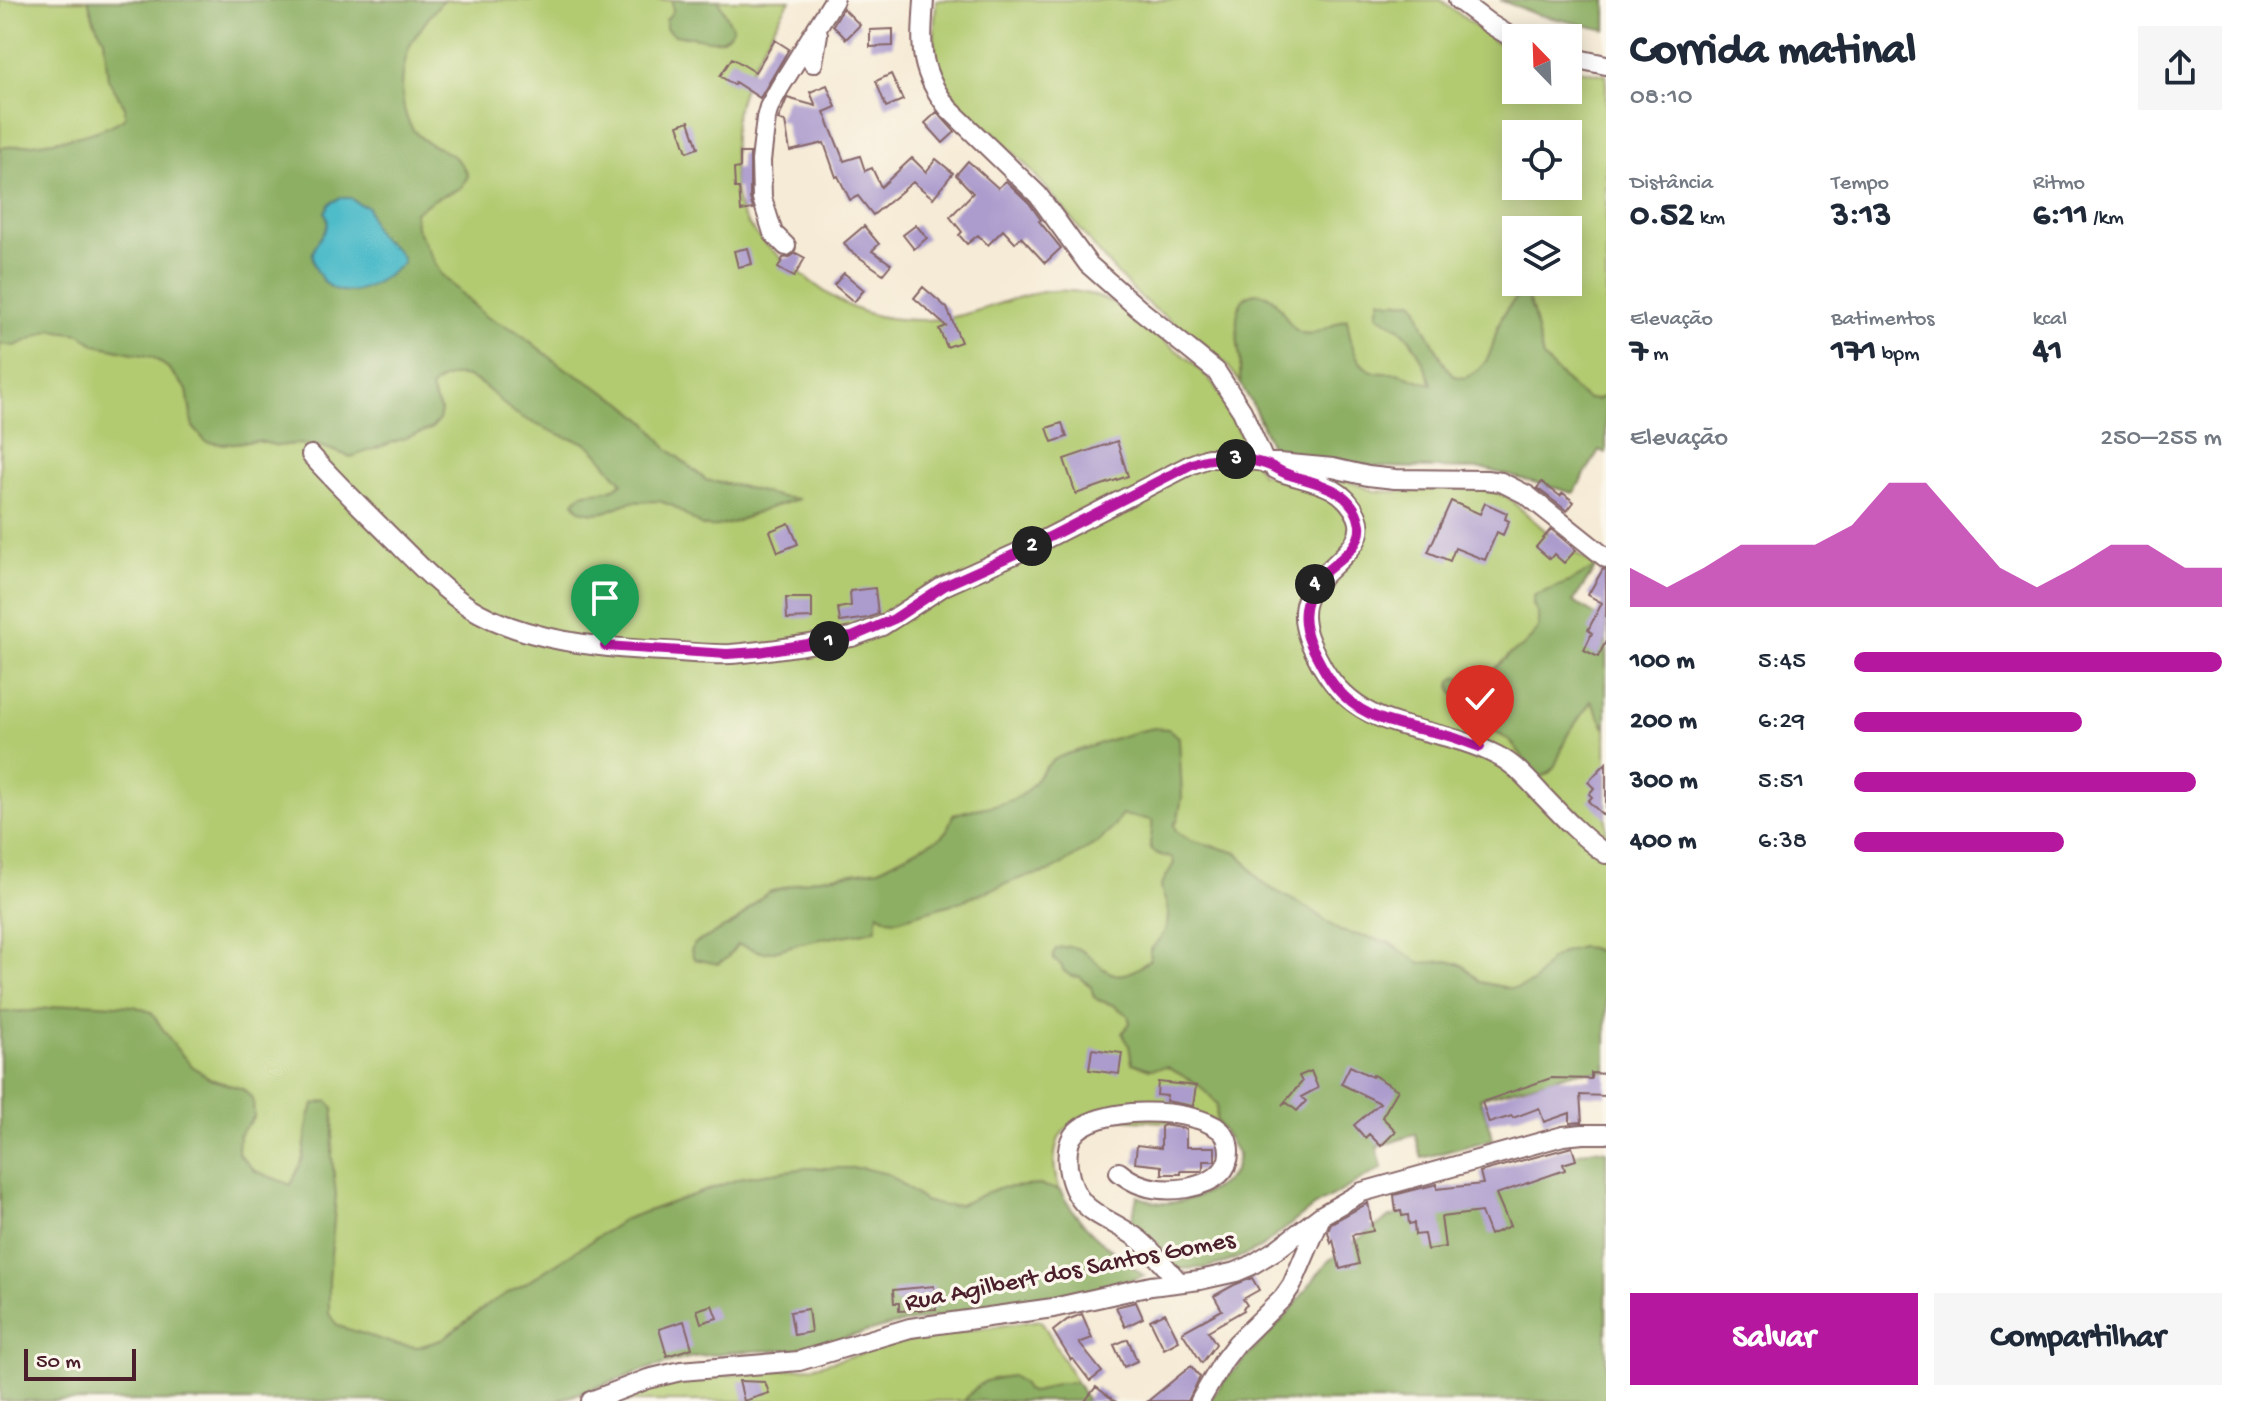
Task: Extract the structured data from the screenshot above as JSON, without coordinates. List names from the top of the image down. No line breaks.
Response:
{"streets":{"street":["Rua Agilbert dos Santos Gomes"]},"scale_bar":"50 m","north":"top left","page":{"heading":["Corrida matinal","08:10"],"stats":[["Distância","0.52 km"],["Tempo","3:13"],["Ritmo","6:11 /km"],["Elevação","7 m"],["Batimentos","171 bpm"],["kcal","41"]],"chart":["Elevação","250–255 m"],"pins":["3","2","4","1"],"list":[{"name":"100 m","note":"5:45"},{"name":"200 m","note":"6:29"},{"name":"300 m","note":"5:51"},{"name":"400 m","note":"6:38"}],"buttons":["Salvar","Compartilhar"],"scale":"50 m"}}
